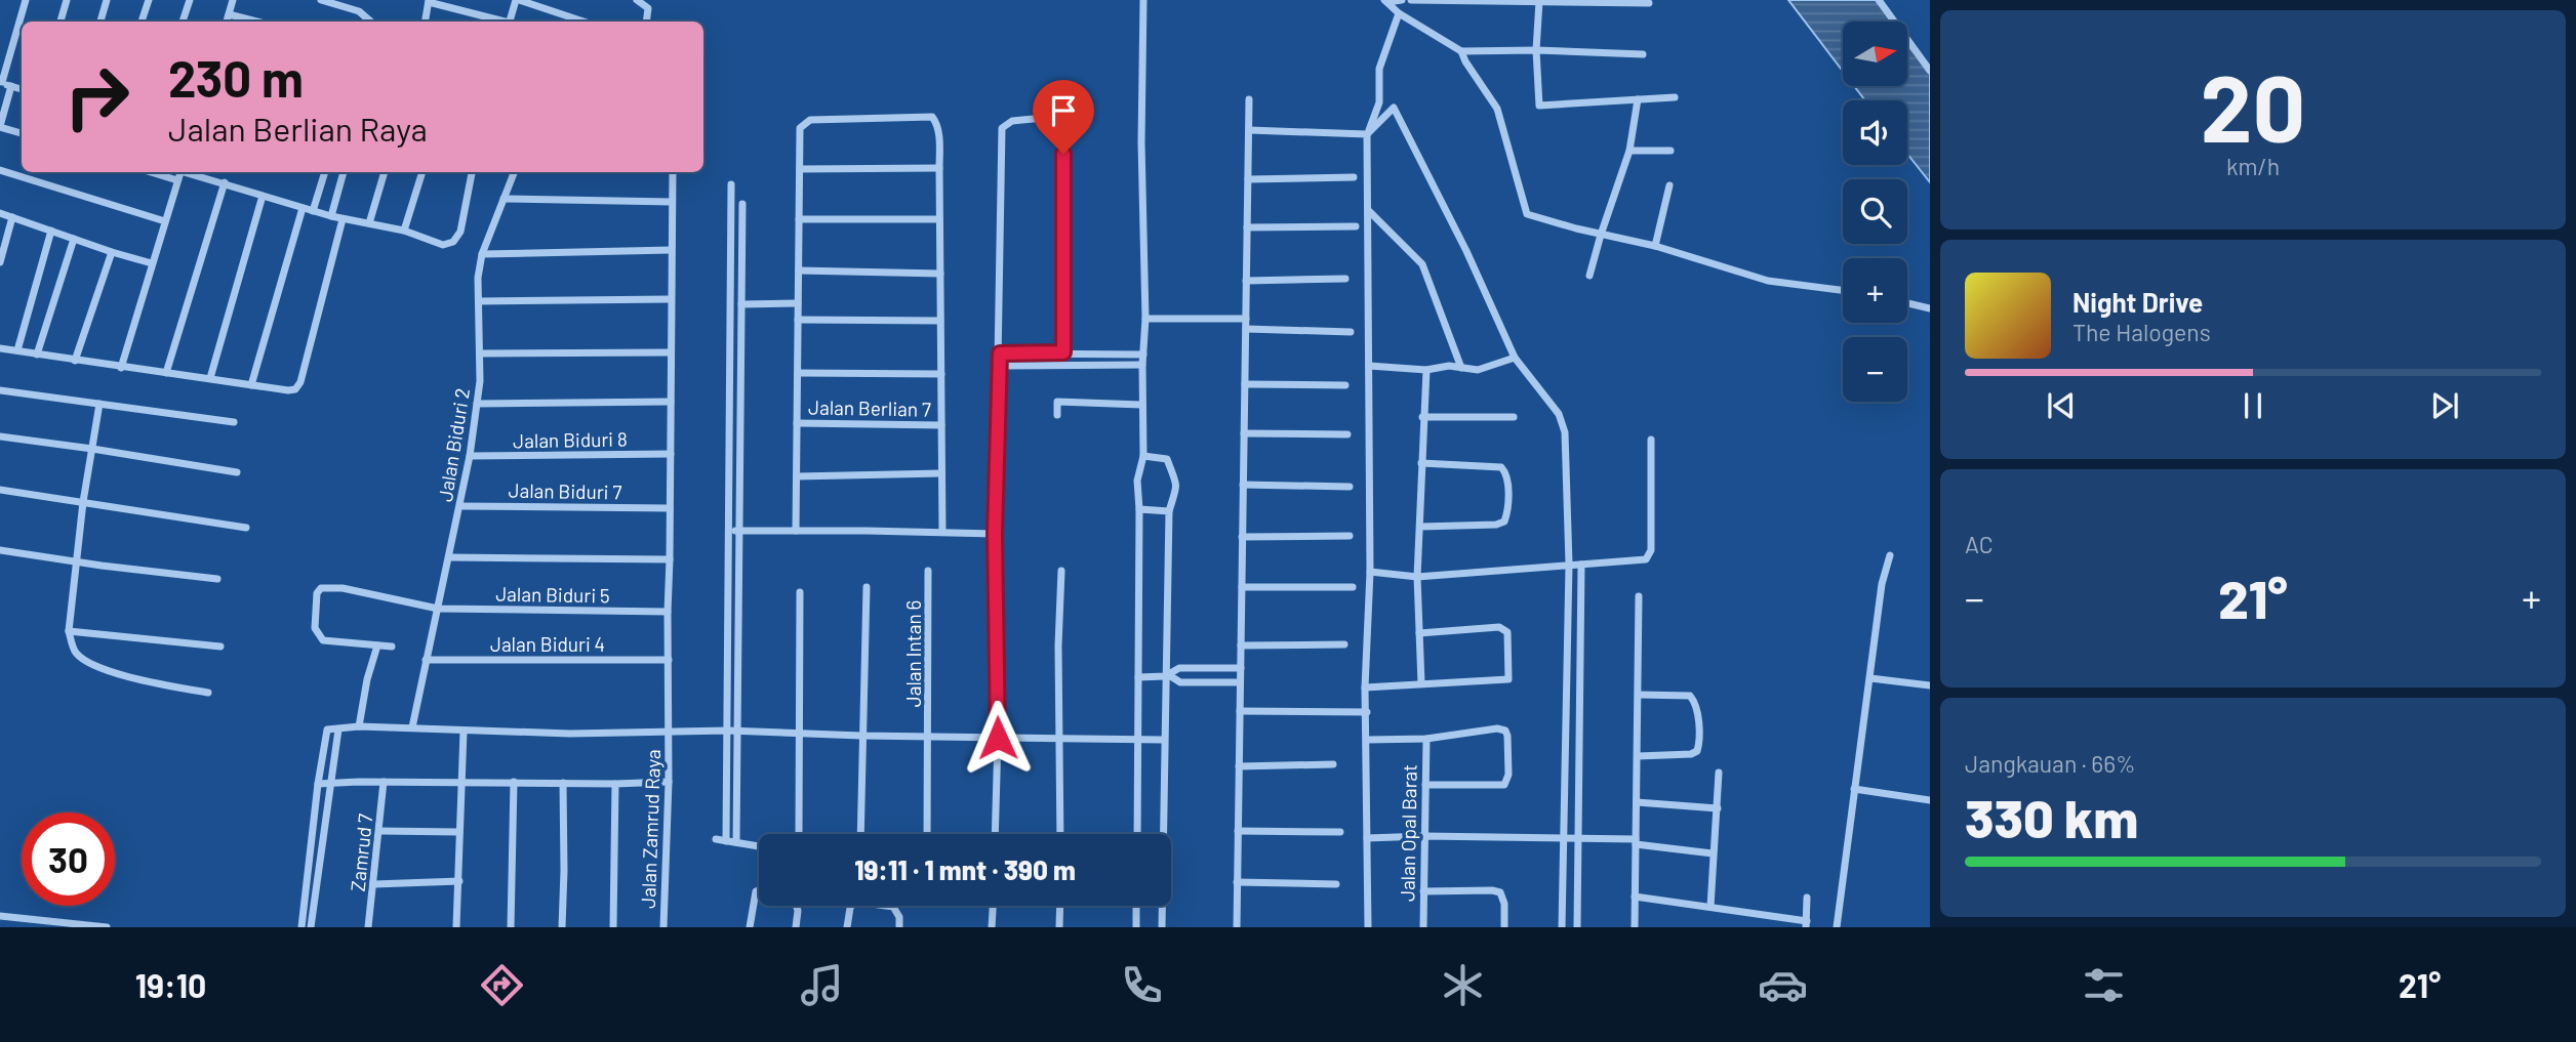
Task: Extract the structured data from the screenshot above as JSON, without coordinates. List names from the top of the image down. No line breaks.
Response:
{"streets":{"street":["Jalan Berlian 7","Jalan Biduri 8","Jalan Biduri 2","Jalan Biduri 7","Jalan Biduri 5","Jalan Biduri 4","Jalan Intan 6","Jalan Zamrud Raya","Jalan Opal Barat","Zamrud 7"]},"crossings":[["Jalan Biduri 8","Jalan Biduri 2"],["Jalan Biduri 8","Jalan Zamrud Raya"],["Jalan Biduri 2","Jalan Biduri 7"],["Jalan Biduri 2","Jalan Biduri 5"],["Jalan Biduri 2","Jalan Biduri 4"],["Jalan Biduri 7","Jalan Zamrud Raya"],["Jalan Biduri 5","Jalan Zamrud Raya"],["Jalan Biduri 4","Jalan Zamrud Raya"]],"north":"right","page":{"tile":[["20","km/h"],"AC",["Jangkauan · 66%","330 km"]],"map_buttons":["+","−"],"turn":["230 m","Jalan Berlian Raya"],"song":["Night Drive","The Halogens"],"heat":["−","21°","+"],"limit":"30","trip":"19:11 · 1 mnt · 390 m","tabs":["19:10","21°"]}}
